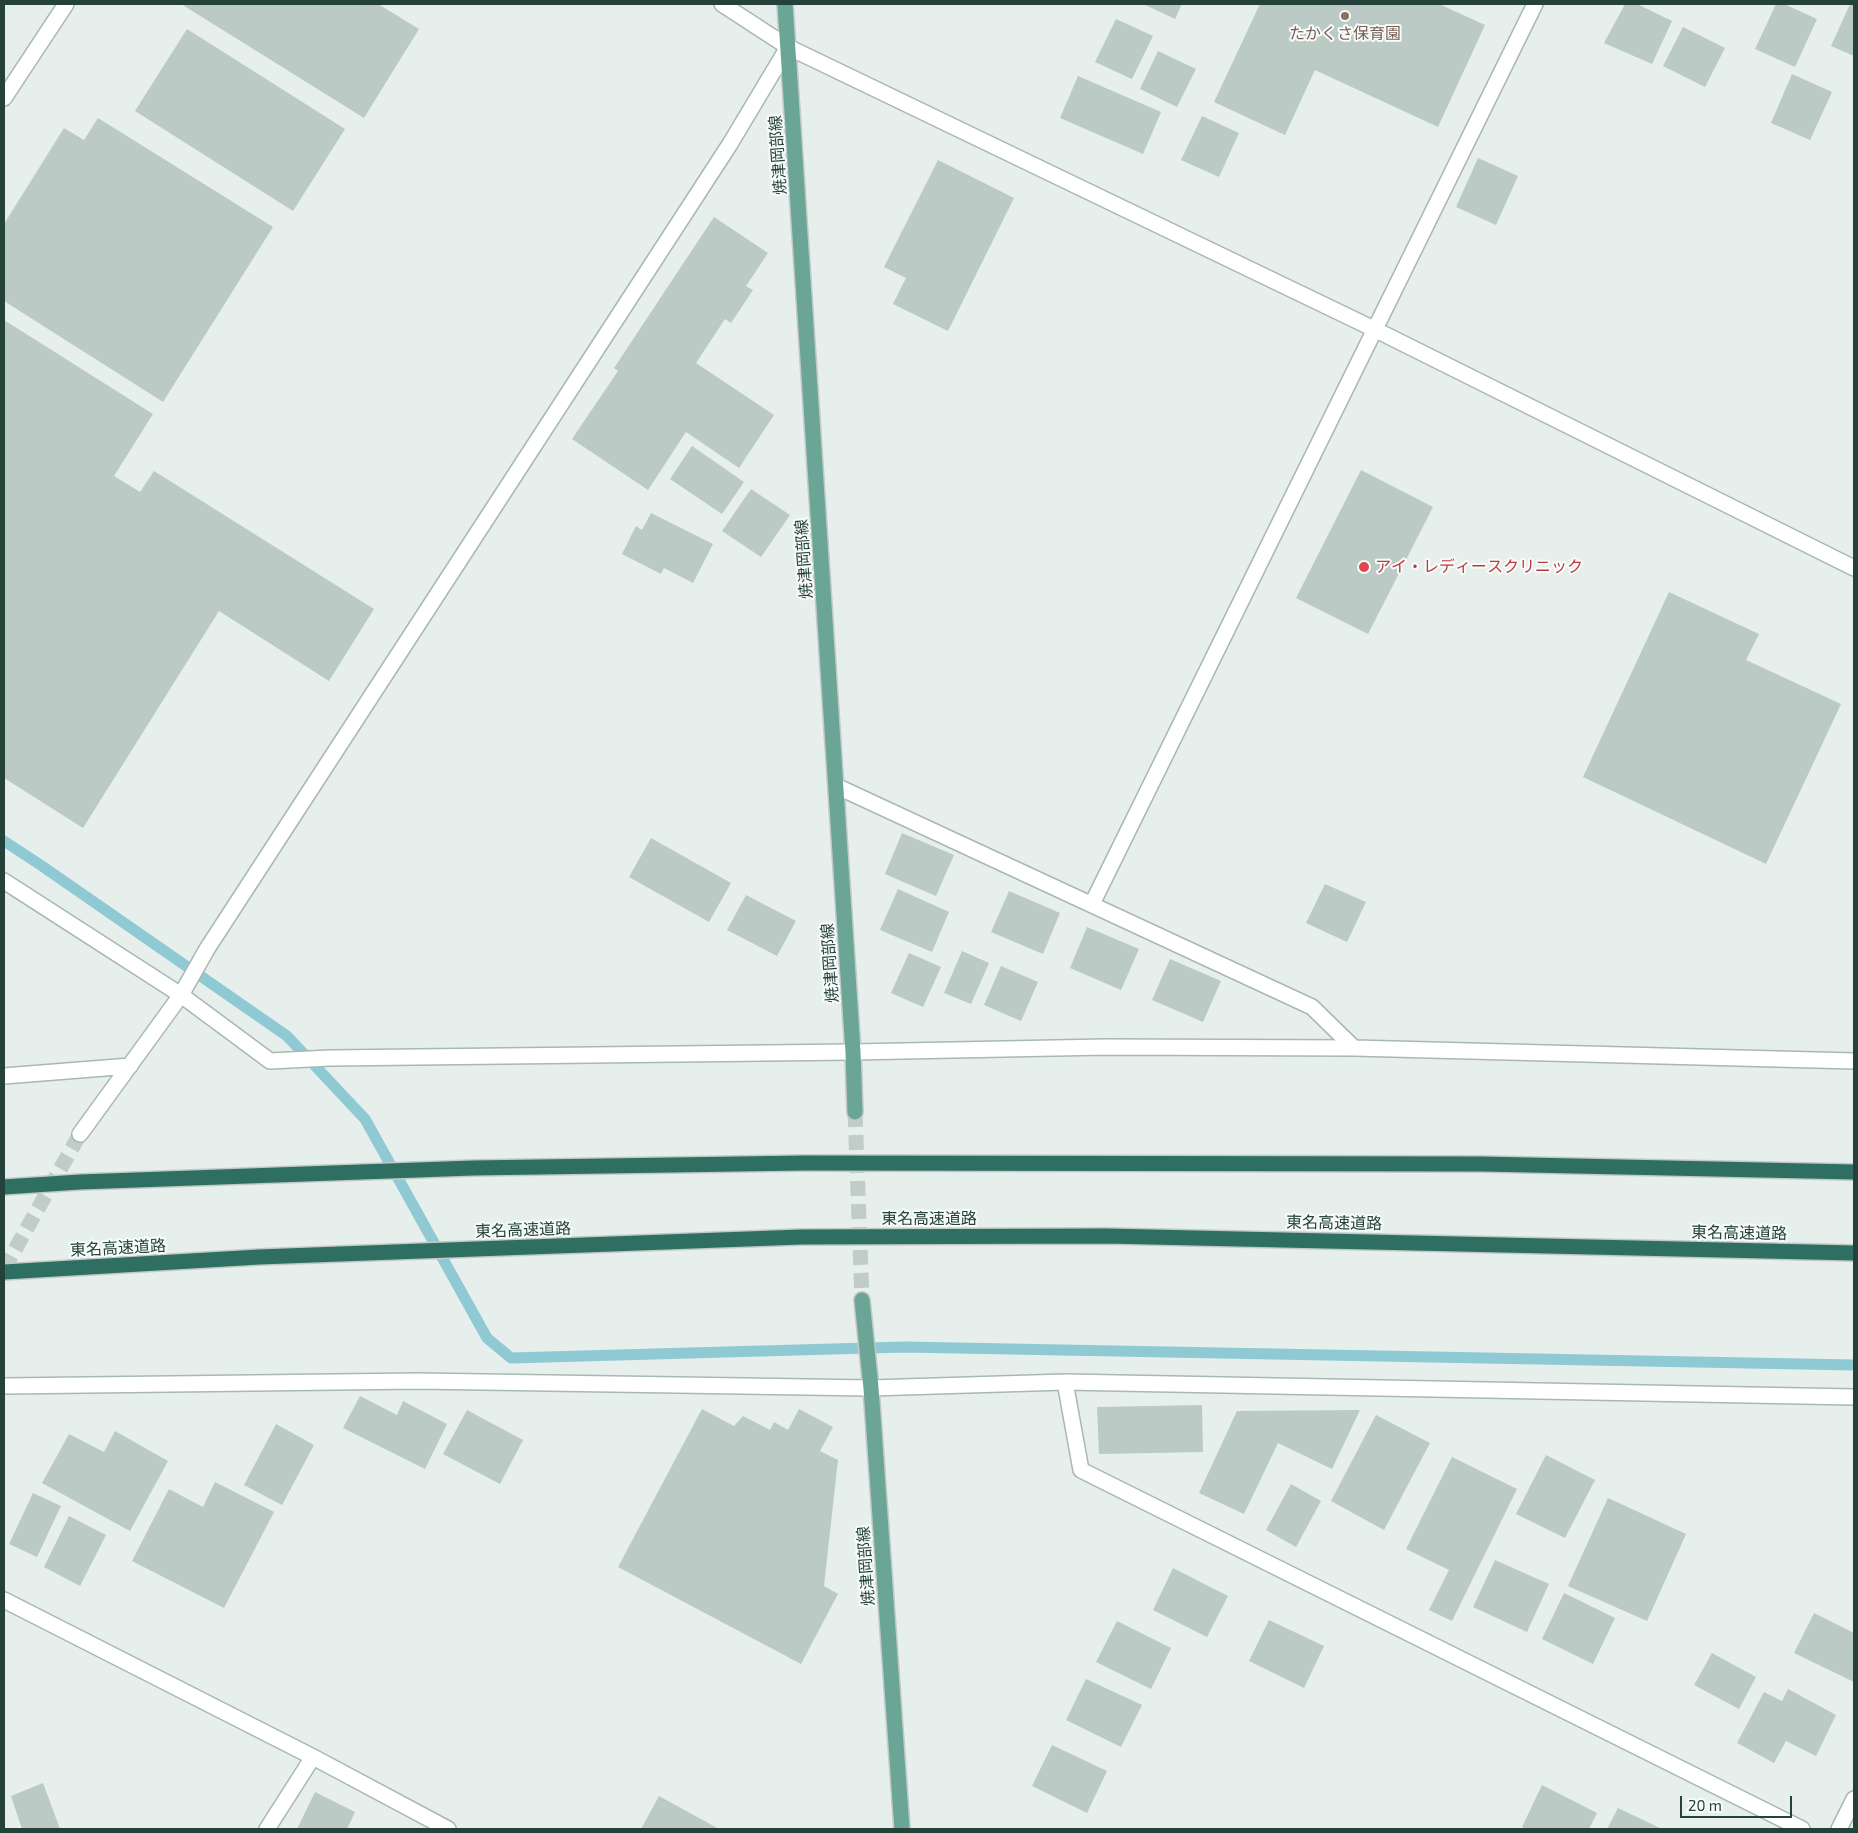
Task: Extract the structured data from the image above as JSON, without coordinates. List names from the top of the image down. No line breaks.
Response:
{"streets":{"highway":["東名高速道路"],"main road":["焼津岡部線"]},"places":["たかくさ保育園","アイ・レディースクリニック"],"scale_bar":"20 m"}
